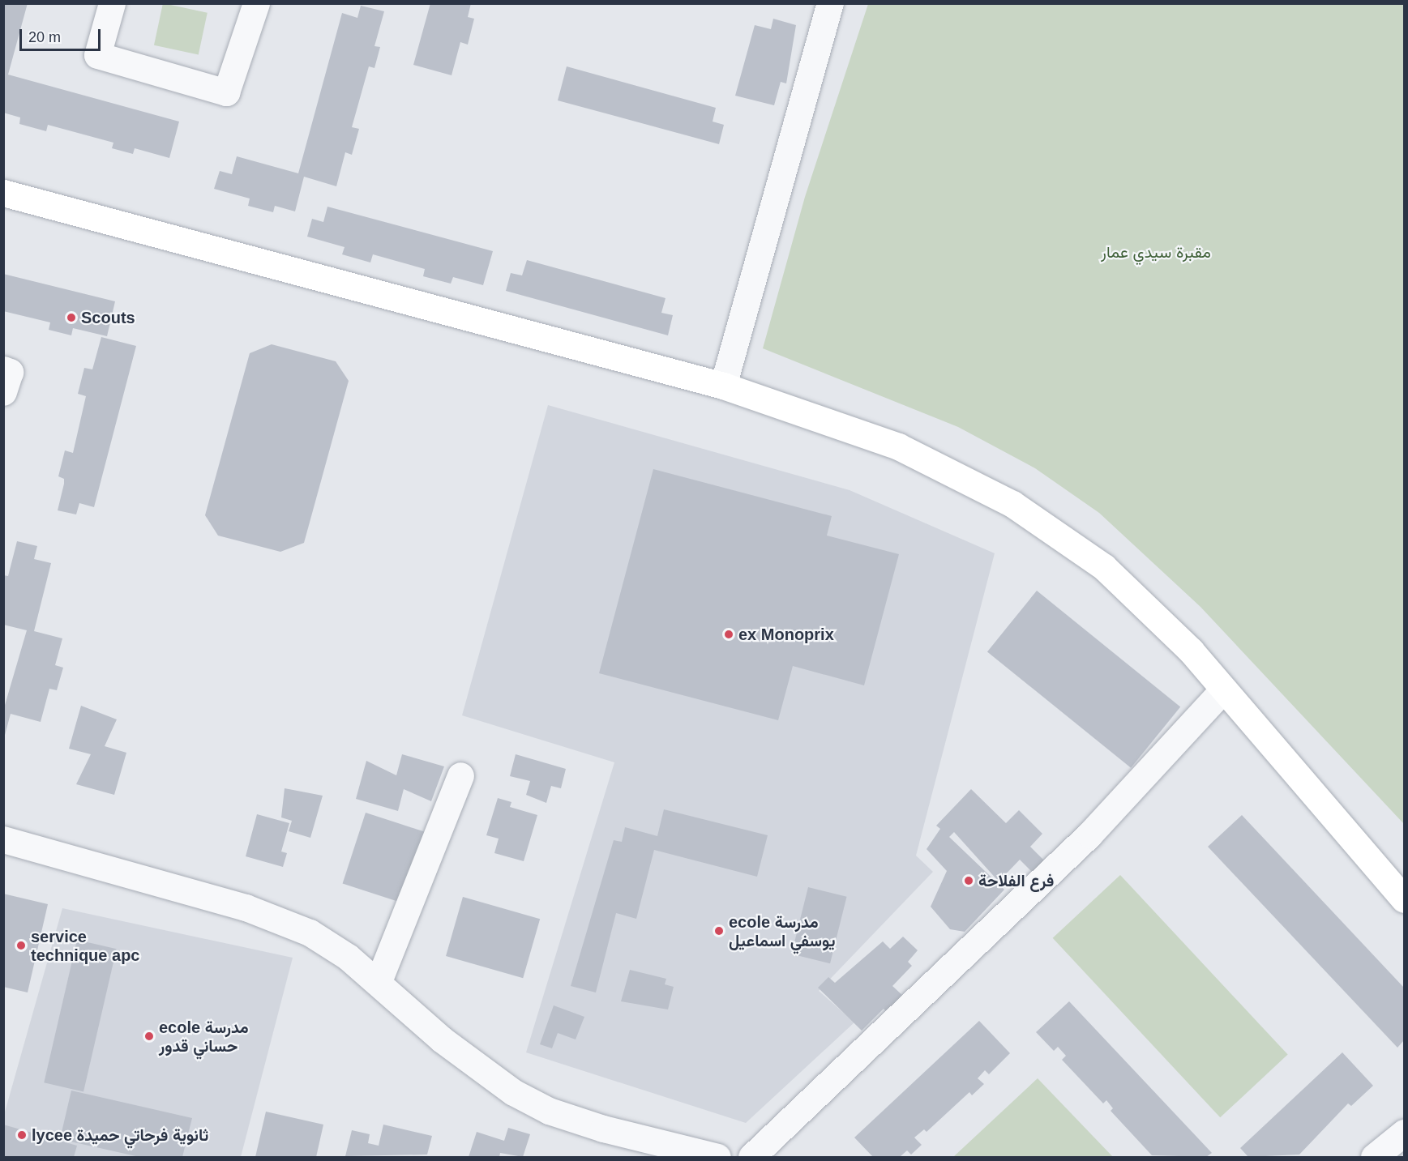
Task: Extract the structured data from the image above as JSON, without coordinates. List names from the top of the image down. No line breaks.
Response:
{"parks":["مقبرة سيدي عمار"],"places":["Scouts","ex Monoprix","فرع الفلاحة","ecole مدرسة يوسفي اسماعيل","service technique apc","ecole مدرسة حساني قدور","lycee ثانوية فرحاتي حميدة"],"scale_bar":"20 m"}
